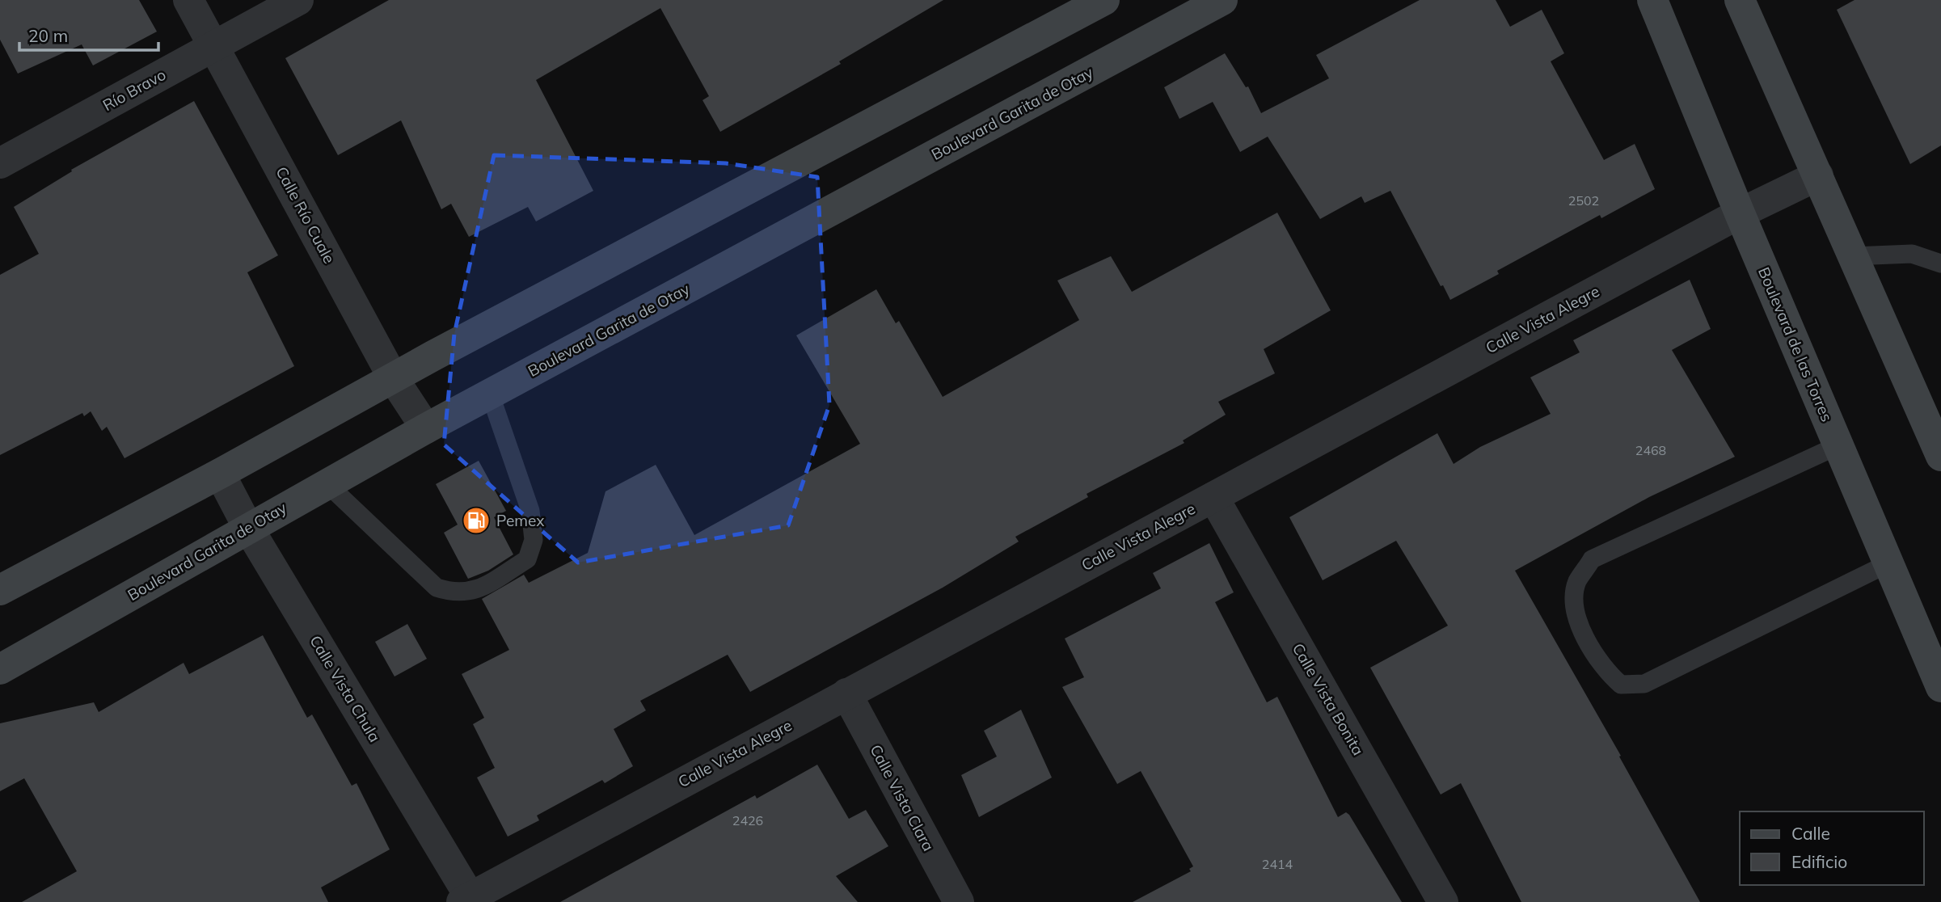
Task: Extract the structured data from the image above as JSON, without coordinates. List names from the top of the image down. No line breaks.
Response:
{"streets":{"main road":["Boulevard Garita de Otay","Boulevard de las Torres"],"street":["Río Bravo","Calle Río Cuale","Calle Vista Alegre","Calle Vista Chula","Calle Vista Bonita","Calle Vista Clara"]},"crossings":[["Río Bravo","Calle Río Cuale"],["Boulevard Garita de Otay","Calle Río Cuale"],["Boulevard Garita de Otay","Calle Vista Chula"],["Calle Vista Alegre","Boulevard de las Torres"],["Calle Vista Alegre","Calle Vista Chula"],["Calle Vista Alegre","Calle Vista Bonita"],["Calle Vista Alegre","Calle Vista Clara"]],"places":{"fuel station":["Pemex"]},"house_numbers":["2502","2468","2426","2414"],"legend":["Calle","Edificio"],"scale_bar":"20 m"}
